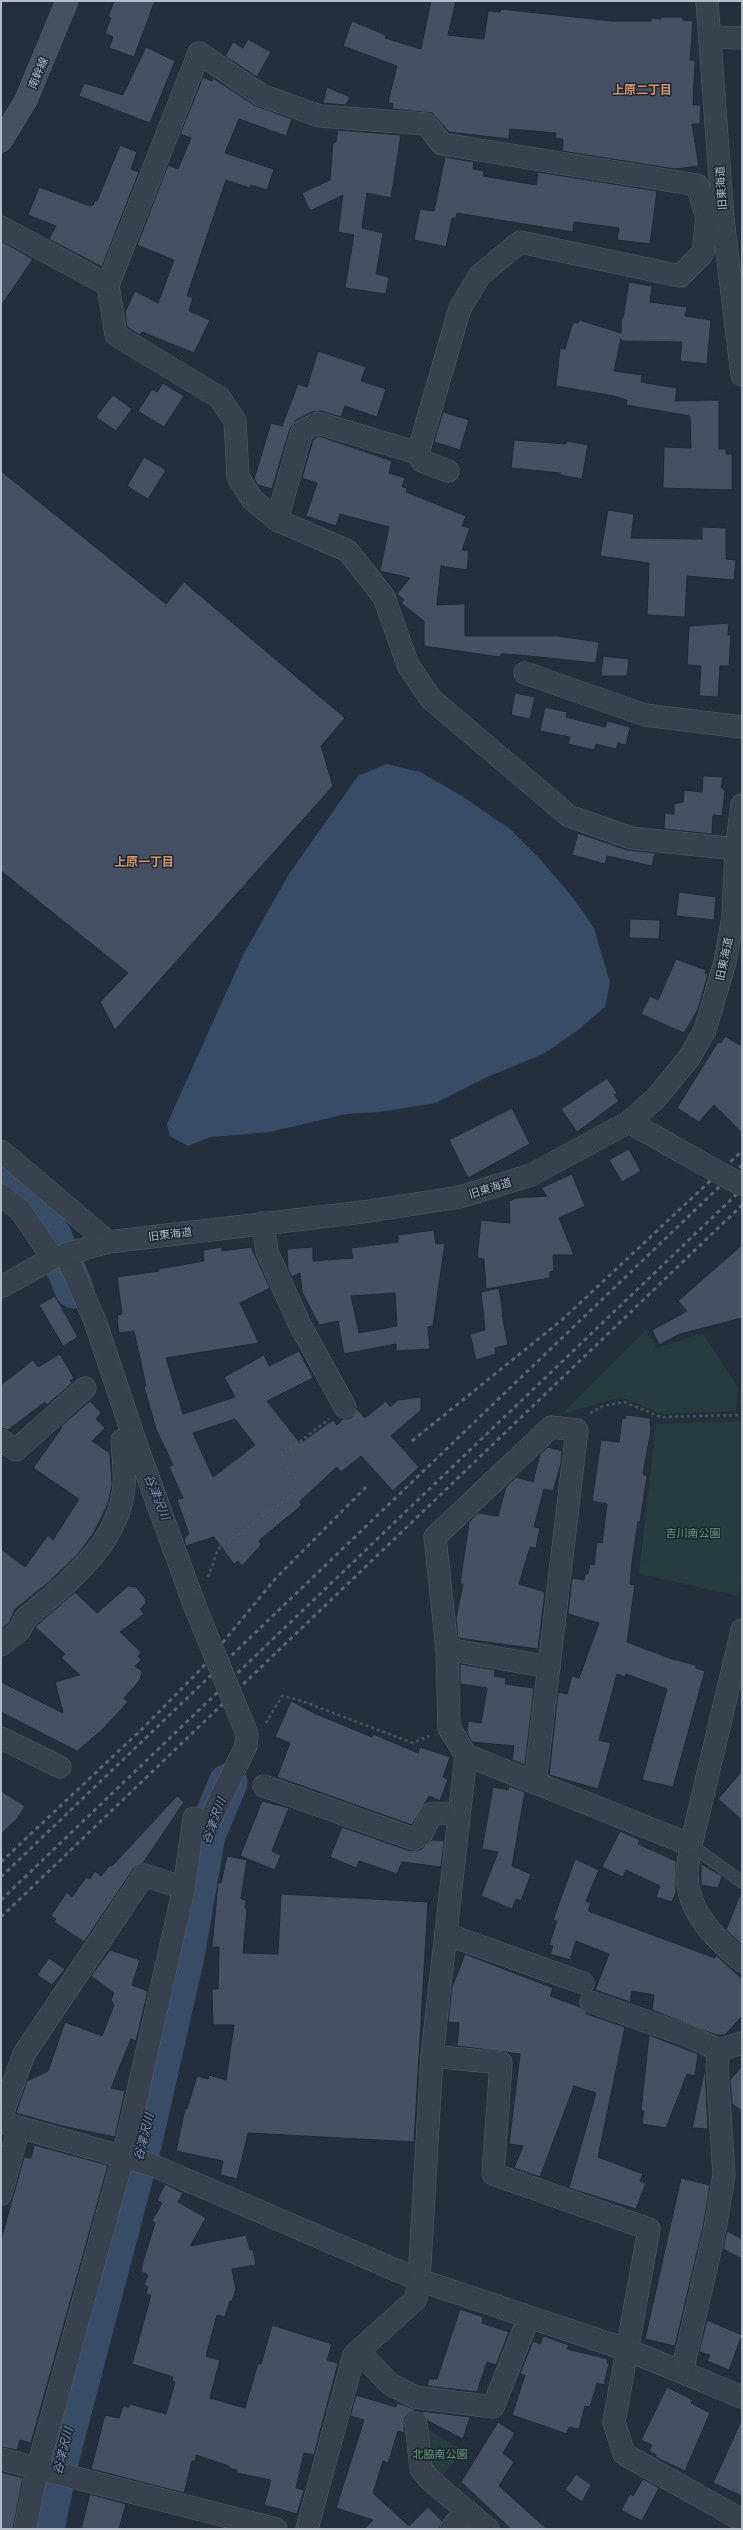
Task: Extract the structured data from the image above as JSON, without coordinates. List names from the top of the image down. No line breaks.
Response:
{"streets":{"main road":["南幹線"],"street":["旧東海道"]},"districts":["上原二丁目","上原一丁目"],"water":["谷津沢川"],"parks":["吉川南公園","北脇南公園"]}
